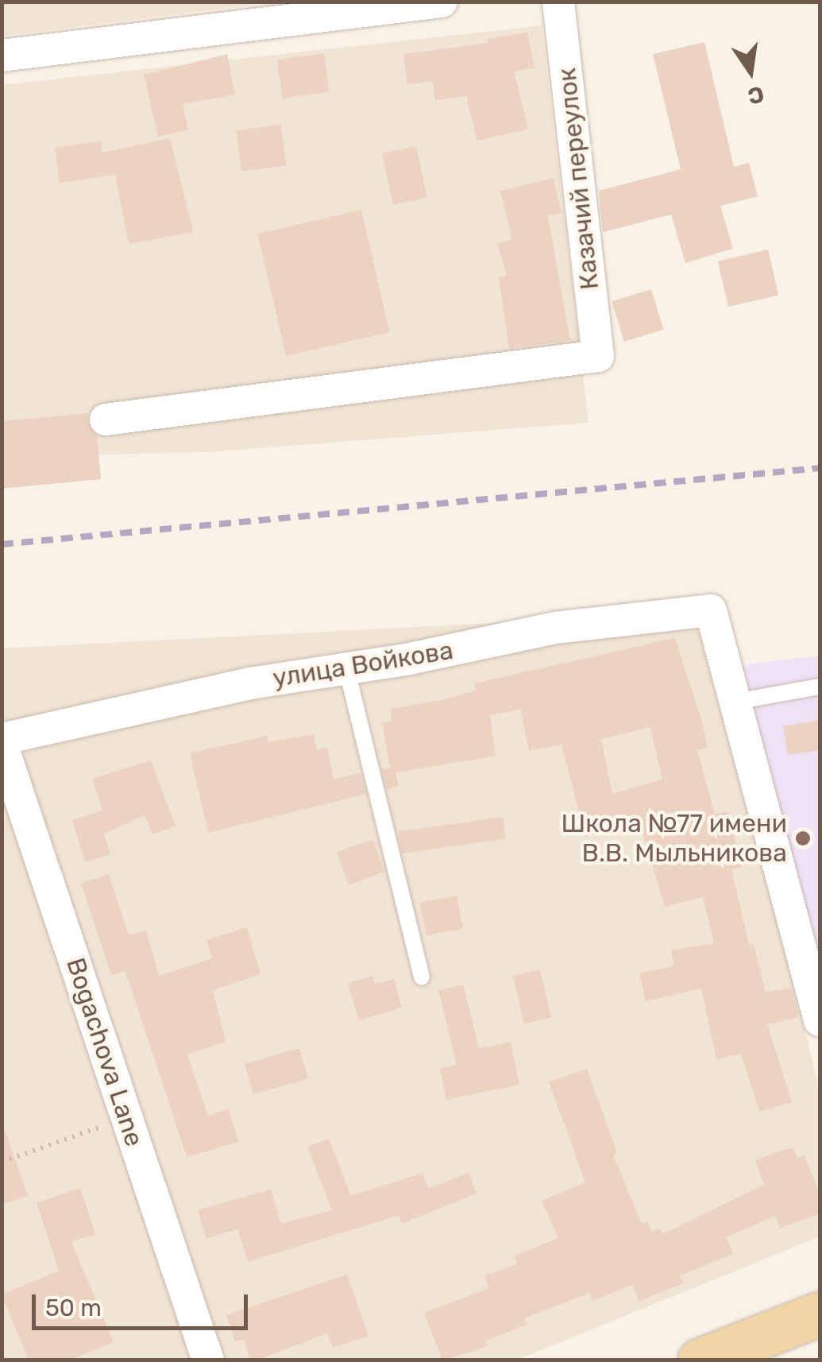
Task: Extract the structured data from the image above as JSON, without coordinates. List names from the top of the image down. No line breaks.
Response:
{"streets":{"street":["Казачий переулок","улица Войкова","Bogachova Lane"]},"crossings":[["улица Войкова","Bogachova Lane"]],"places":["Школа №77 имени В.В. Мыльникова"],"scale_bar":"50 m","north":"bottom"}
